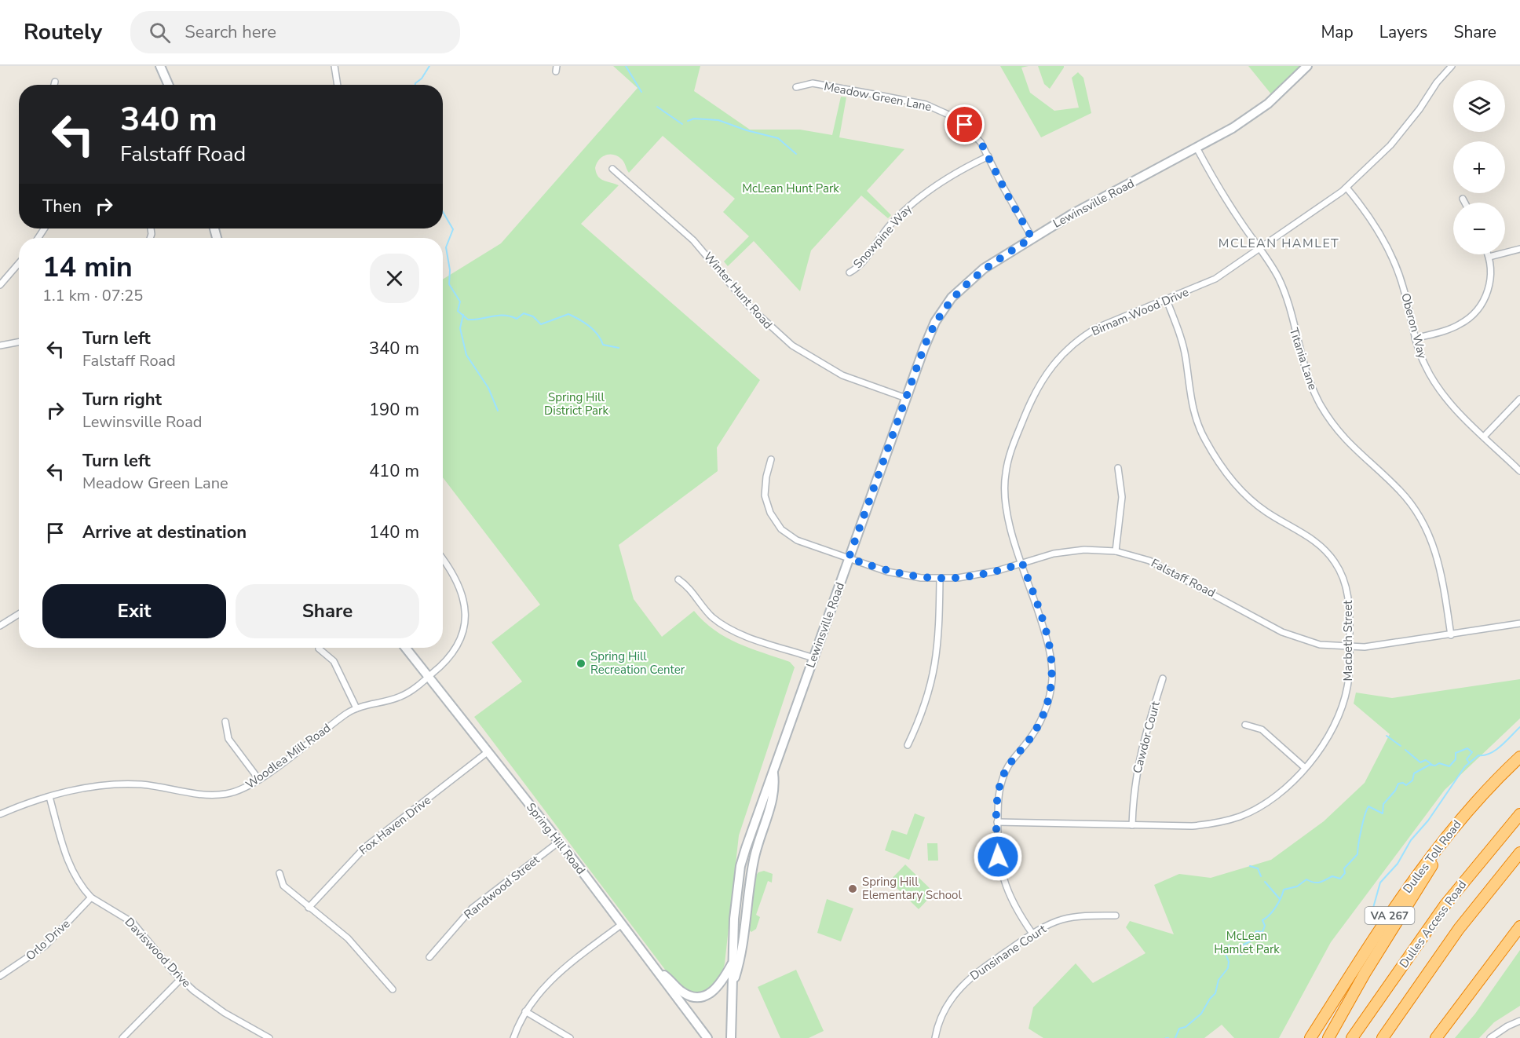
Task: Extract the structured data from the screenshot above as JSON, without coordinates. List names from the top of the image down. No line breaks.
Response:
{"streets":{"highway":["Dulles Toll Road","VA 267","Dulles Access Road"],"main road":["Lewinsville Road","Spring Hill Road"],"street":["Meadow Green Lane","Snowpine Way","Winter Hunt Road","Birnam Wood Drive","Oberon Way","Titania Lane","Falstaff Road","Macbeth Street","Cawdor Court","Woodlea Mill Road","Fox Haven Drive","Randwood Street","Orlo Drive","Daviswood Drive","Dunsinane Court"]},"crossings":[["Meadow Green Lane","Lewinsville Road"],["Meadow Green Lane","Snowpine Way"],["Lewinsville Road","Winter Hunt Road"],["Lewinsville Road","Titania Lane"],["Lewinsville Road","Falstaff Road"],["Birnam Wood Drive","Oberon Way"],["Birnam Wood Drive","Titania Lane"],["Birnam Wood Drive","Falstaff Road"],["Birnam Wood Drive","Macbeth Street"],["Birnam Wood Drive","Dunsinane Court"],["Titania Lane","Falstaff Road"],["Falstaff Road","Macbeth Street"],["Macbeth Street","Cawdor Court"],["Woodlea Mill Road","Spring Hill Road"],["Woodlea Mill Road","Daviswood Drive"],["Fox Haven Drive","Spring Hill Road"],["Spring Hill Road","Randwood Street"],["Orlo Drive","Daviswood Drive"]],"districts":["MCLEAN HAMLET"],"parks":["McLean Hunt Park","Spring Hill District Park","McLean Hamlet Park"],"places":["Spring Hill Recreation Center","Spring Hill Elementary School"],"page":{"header":"Routely","search":"Search here","nav":["Map","Layers","Share"],"map_buttons":["+","−"],"turn":["340 m","Falstaff Road"],"then":"Then","heading":["14 min","1.1 km · 07:25"],"list":[{"name":"Turn left","note":"Falstaff Road","value":"340 m"},{"name":"Turn right","note":"Lewinsville Road","value":"190 m"},{"name":"Turn left","note":"Meadow Green Lane","value":"410 m"},{"name":"Arrive at destination","value":"140 m"}],"buttons":["Exit","Share"]}}
